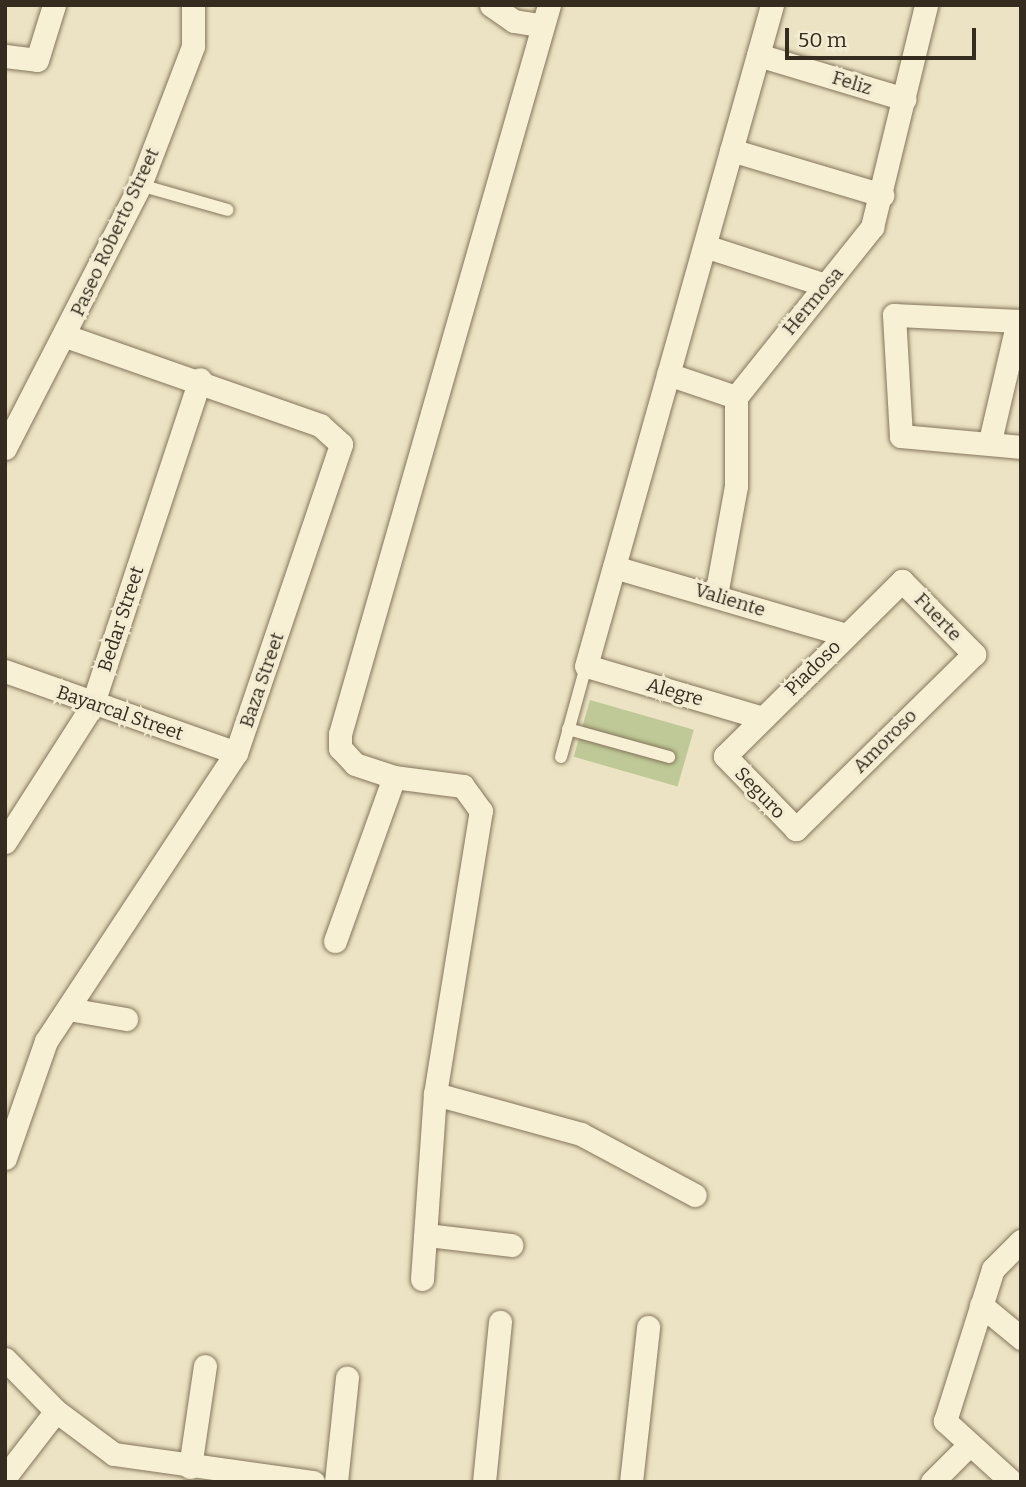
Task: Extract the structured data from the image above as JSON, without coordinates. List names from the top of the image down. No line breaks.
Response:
{"streets":{"street":["Feliz","Paseo Roberto Street","Hermosa","Valiente","Fuerte","Bedar Street","Piadoso","Baza Street","Alegre","Bayarcal Street","Amoroso","Seguro"]},"crossings":[["Feliz","Hermosa"],["Paseo Roberto Street","Baza Street"],["Valiente","Piadoso"],["Fuerte","Piadoso"],["Fuerte","Amoroso"],["Bedar Street","Baza Street"],["Bedar Street","Bayarcal Street"],["Piadoso","Alegre"],["Piadoso","Seguro"],["Baza Street","Bayarcal Street"],["Amoroso","Seguro"]],"scale_bar":"50 m"}
